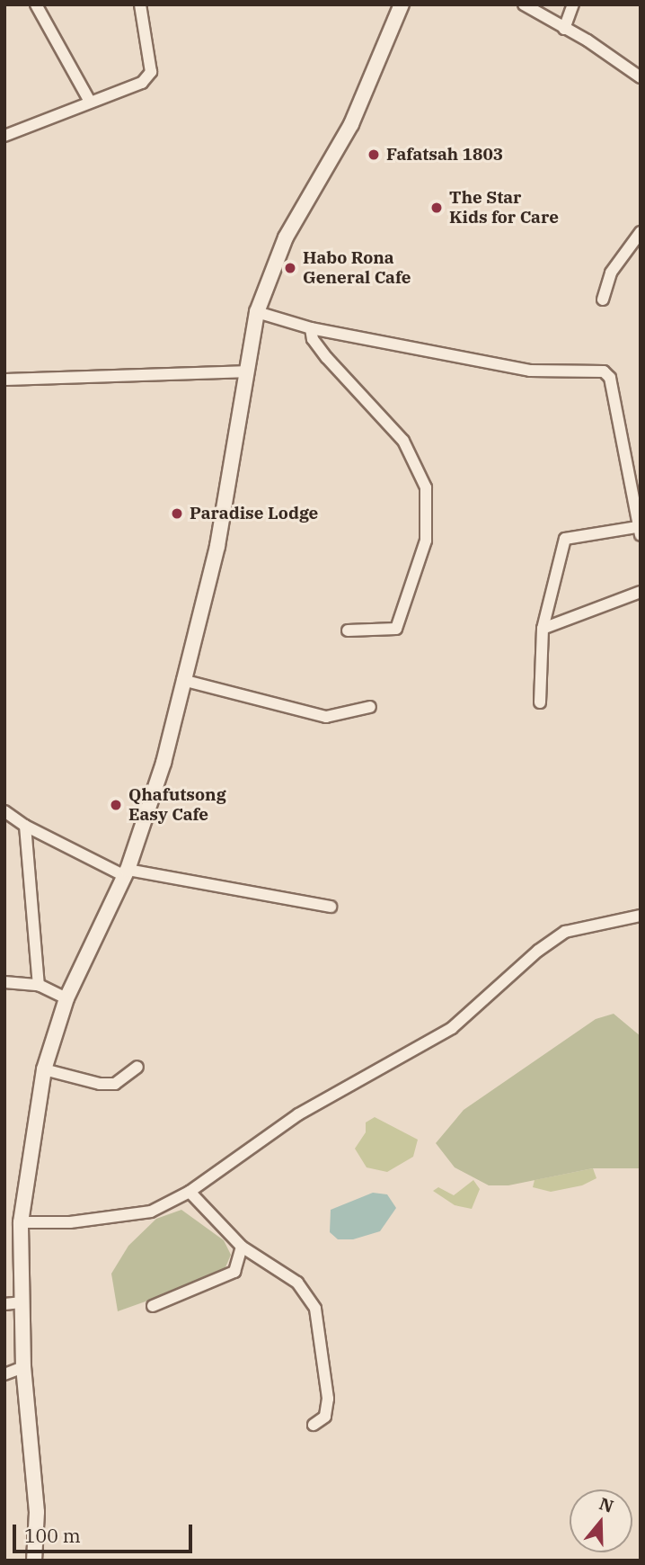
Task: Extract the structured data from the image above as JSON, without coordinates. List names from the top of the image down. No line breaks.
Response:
{"places":["Fafatsah 1803","The Star Kids for Care","Habo Rona General Cafe","Paradise Lodge","Qhafutsong Easy Cafe"],"scale_bar":"100 m","north":"top"}
